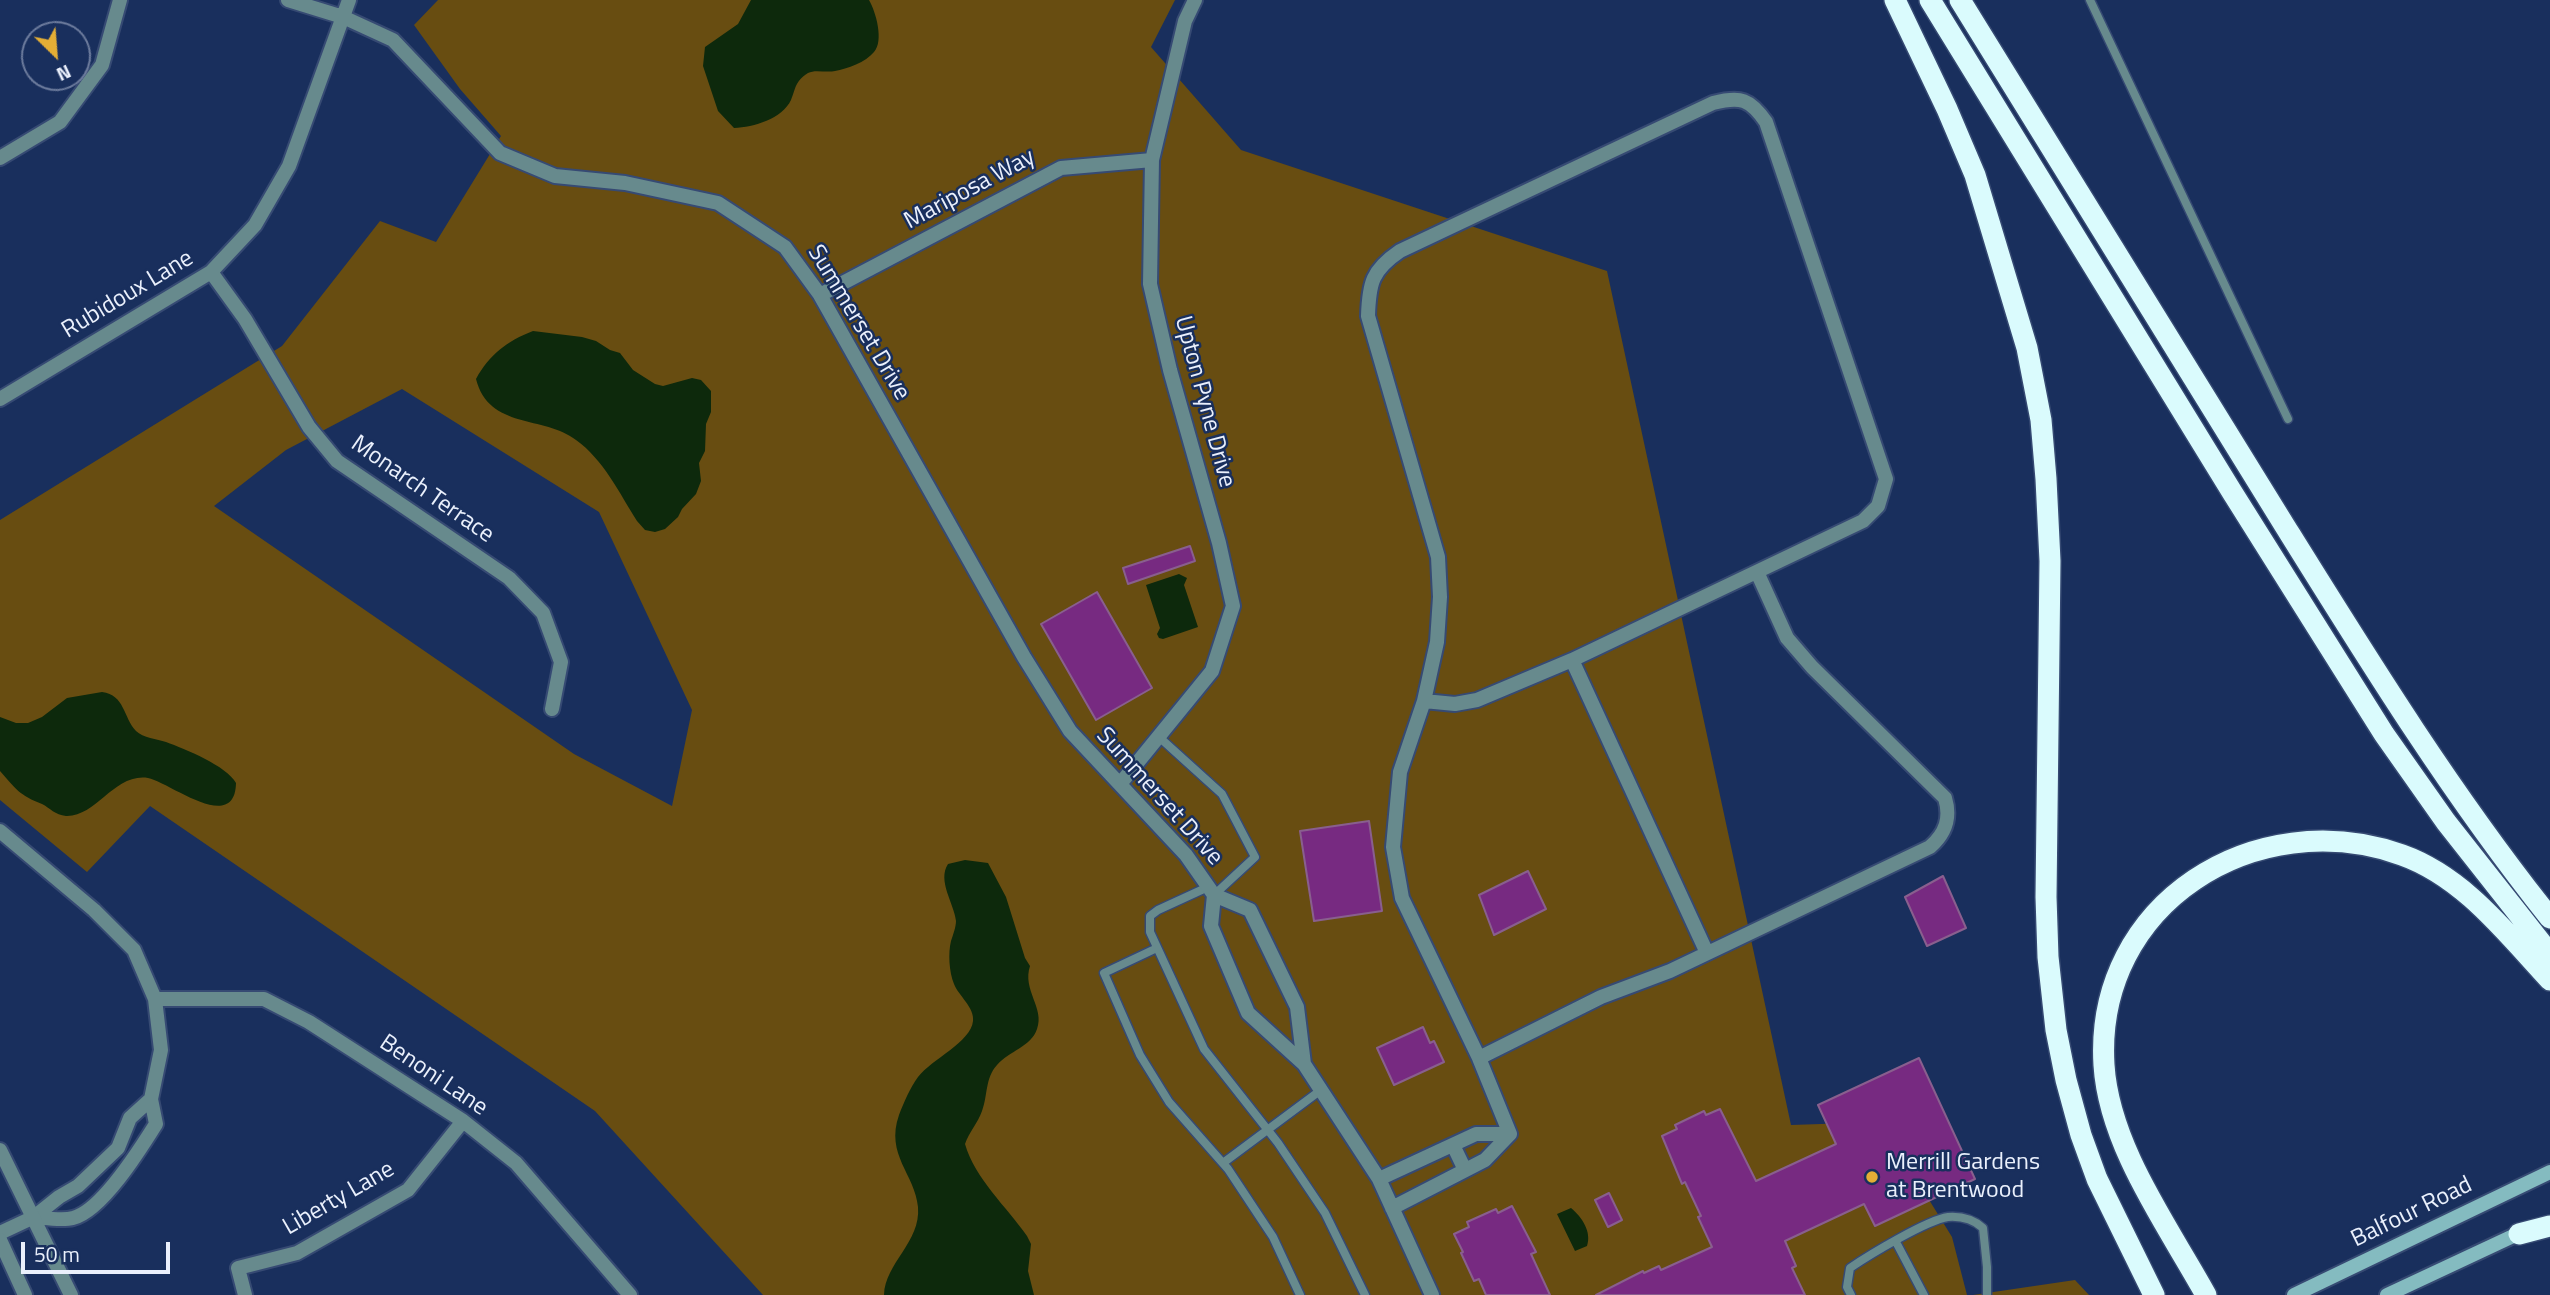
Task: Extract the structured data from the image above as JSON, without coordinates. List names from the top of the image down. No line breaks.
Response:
{"streets":{"main road":["Balfour Road"],"street":["Mariposa Way","Rubidoux Lane","Summerset Drive","Upton Pyne Drive","Monarch Terrace","Benoni Lane","Liberty Lane"]},"crossings":[["Mariposa Way","Summerset Drive"],["Mariposa Way","Upton Pyne Drive"],["Rubidoux Lane","Summerset Drive"],["Rubidoux Lane","Monarch Terrace"],["Summerset Drive","Upton Pyne Drive"],["Benoni Lane","Liberty Lane"]],"places":["Merrill Gardens at Brentwood"],"scale_bar":"50 m","north":"bottom right"}
